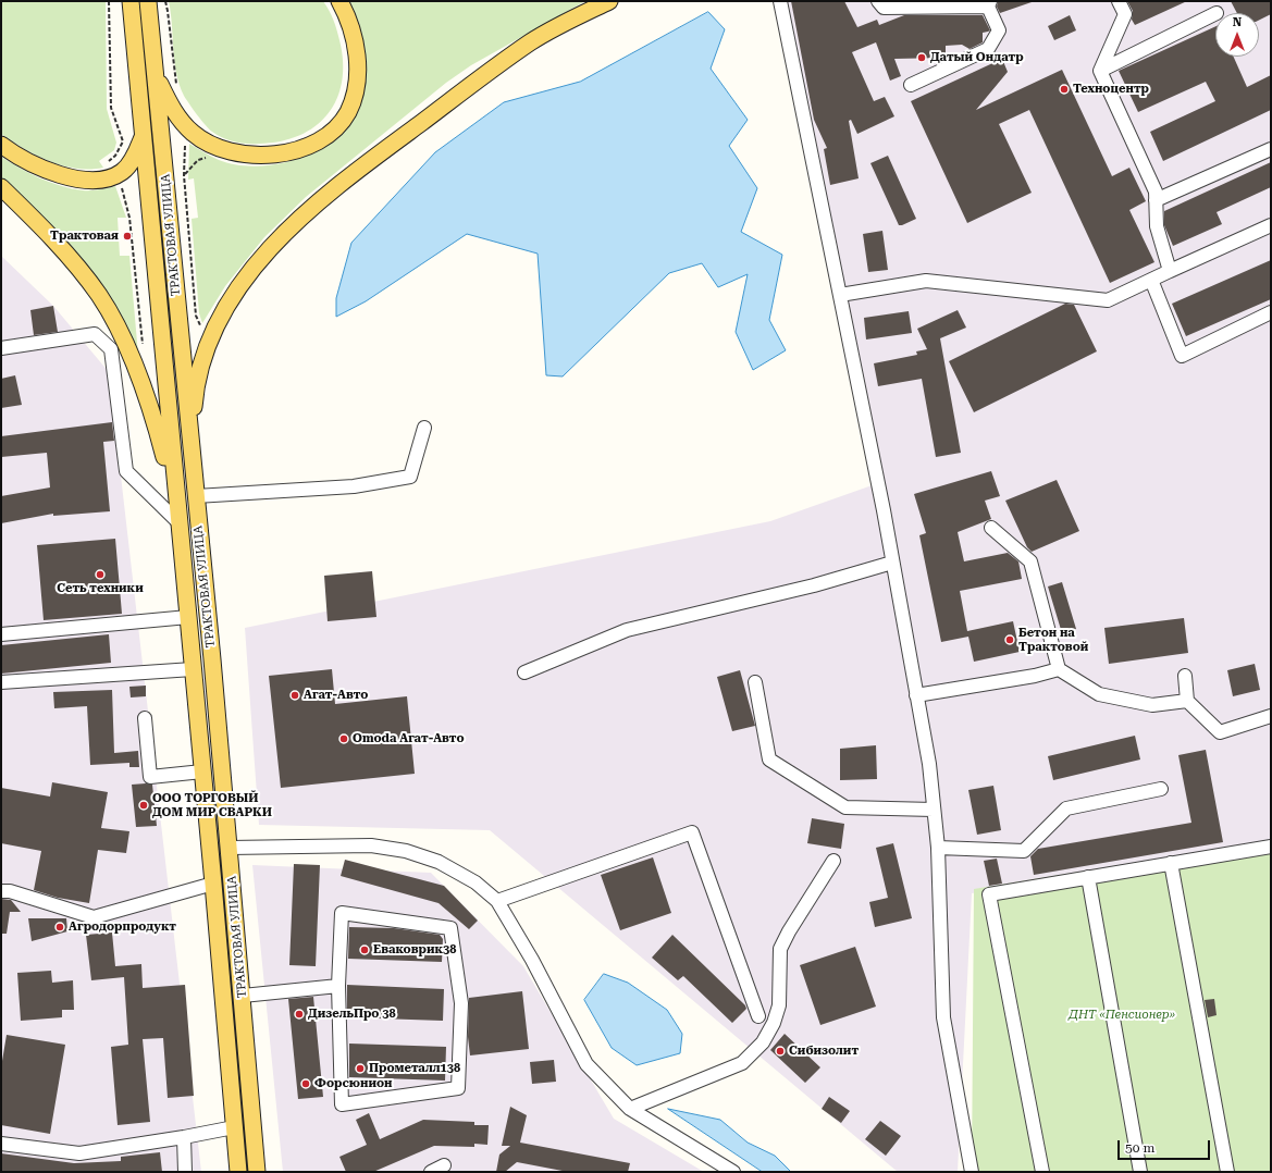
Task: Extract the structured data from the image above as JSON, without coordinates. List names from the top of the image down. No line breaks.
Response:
{"streets":{"main road":["ТРАКТОВАЯ УЛИЦА"]},"parks":["ДНТ «Пенсионер»"],"places":["Датый Ондатр","Техноцентр","Трактовая","Сеть техники","Бетон на Трактовой","Агат-Авто","Omoda Агат-Авто","ООО ТОРГОВЫЙ ДОМ МИР СВАРКИ","Агродорпродукт","Еваковрик38","ДизельПро 38","Сибизолит","Прометалл138","Форсюнион"],"scale_bar":"50 m","north":"top"}
